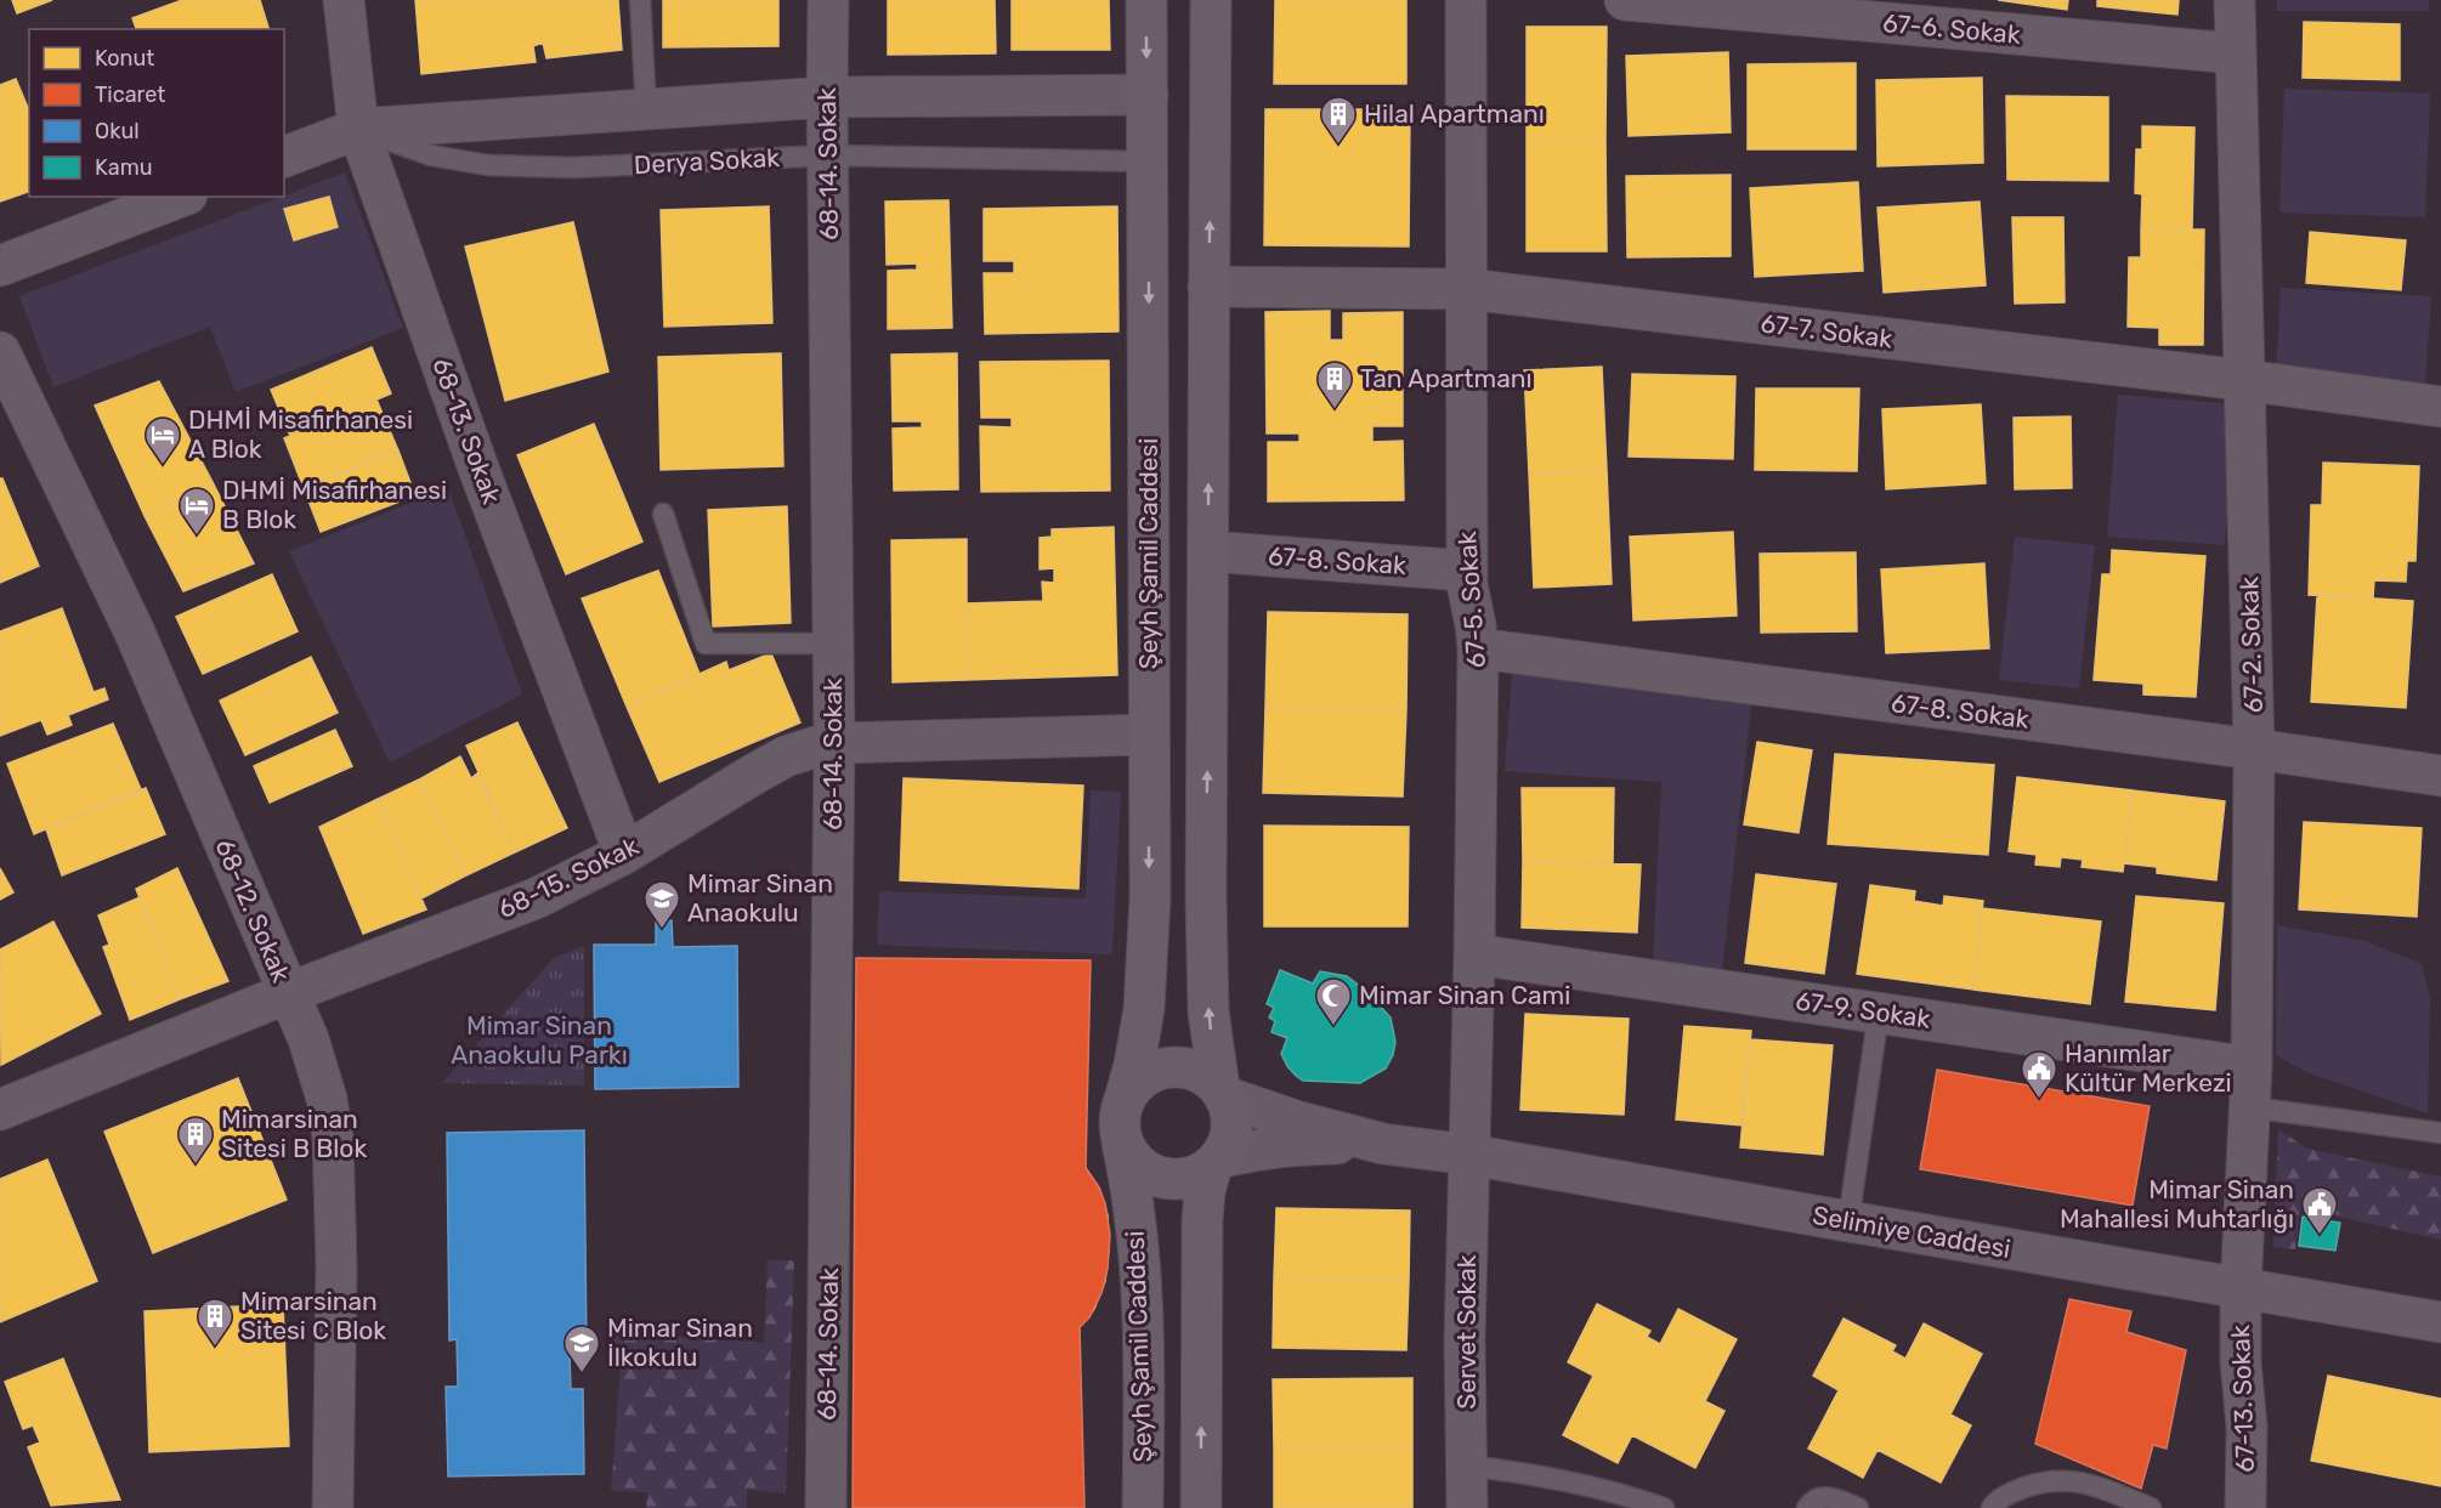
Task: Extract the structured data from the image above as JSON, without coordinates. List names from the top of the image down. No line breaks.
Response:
{"streets":{"main road":["Şeyh Şamil Caddesi"],"street":["67-6. Sokak","68-14. Sokak","67-7. Sokak","68-13. Sokak","67-8. Sokak","67-5. Sokak","67-2. Sokak","68-15. Sokak","68-12. Sokak","67-9. Sokak","Selimiye Caddesi","Servet Sokak","67-13. Sokak"],"lane":["Derya Sokak"]},"crossings":[["67-6. Sokak","67-2. Sokak"],["Derya Sokak","68-14. Sokak"],["Derya Sokak","68-13. Sokak"],["Derya Sokak","Şeyh Şamil Caddesi"],["68-14. Sokak","68-15. Sokak"],["67-7. Sokak","67-5. Sokak"],["67-7. Sokak","67-2. Sokak"],["68-13. Sokak","68-15. Sokak"],["Şeyh Şamil Caddesi","68-15. Sokak"],["Şeyh Şamil Caddesi","Selimiye Caddesi"],["67-8. Sokak","67-5. Sokak"],["67-8. Sokak","67-2. Sokak"],["67-5. Sokak","67-9. Sokak"],["67-5. Sokak","Selimiye Caddesi"],["67-5. Sokak","Servet Sokak"],["67-2. Sokak","67-9. Sokak"],["67-2. Sokak","Selimiye Caddesi"],["67-2. Sokak","67-13. Sokak"],["68-15. Sokak","68-12. Sokak"],["Selimiye Caddesi","Servet Sokak"],["Selimiye Caddesi","67-13. Sokak"]],"parks":["Mimar Sinan Anaokulu Parkı"],"places":{"building":["Hilal Apartmanı","Tan Apartmanı","Mimarsinan Sitesi B Blok","Mimarsinan Sitesi C Blok"],"hotel":["DHMİ Misafirhanesi A Blok","DHMİ Misafirhanesi B Blok"],"school or university":["Mimar Sinan Anaokulu","Mimar Sinan İlkokulu"],"mosque":["Mimar Sinan Cami"],"public building":["Hanımlar Kültür Merkezi","Mimar Sinan Mahallesi Muhtarlığı"]},"legend":["Konut","Ticaret","Okul","Kamu"]}
